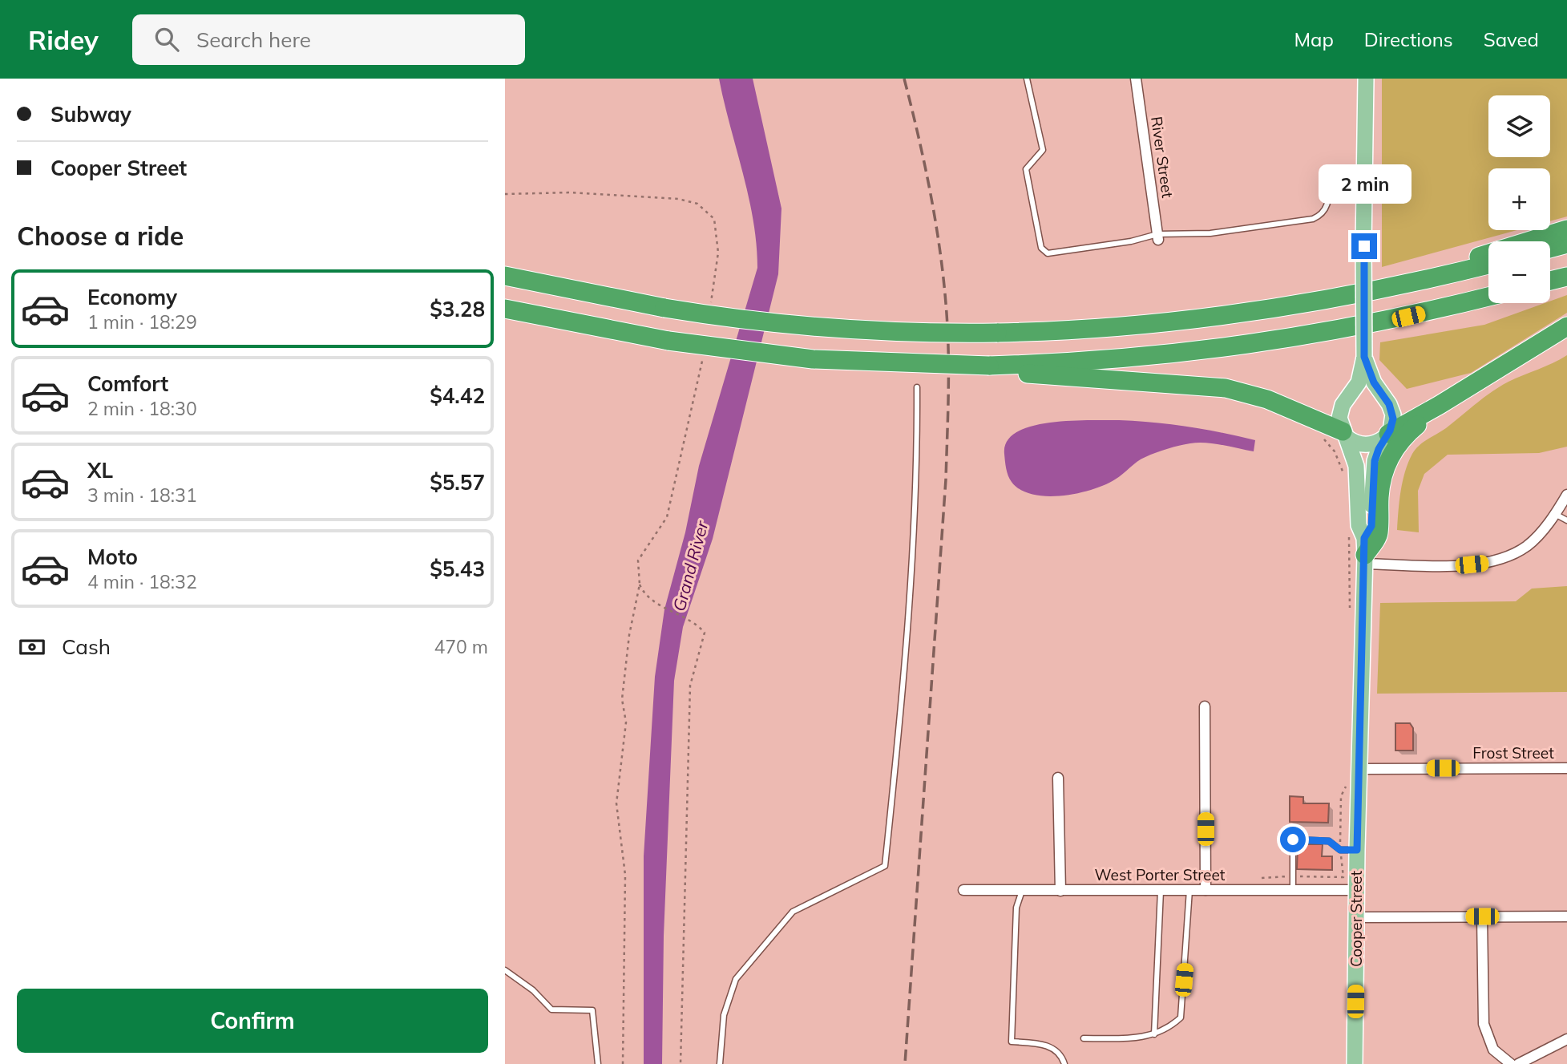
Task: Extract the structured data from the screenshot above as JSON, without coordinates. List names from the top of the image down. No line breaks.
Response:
{"streets":{"main road":["Cooper Street"],"street":["River Street","Frost Street","West Porter Street"]},"crossings":[["Frost Street","Cooper Street"],["West Porter Street","Cooper Street"]],"water":["Grand River"],"page":{"header":"Ridey","search":"Search here","nav":["Map","Directions","Saved"],"banner":["Subway","Cooper Street"],"map_buttons":["+","−"],"bubble":"2 min","heading":"Choose a ride","list":[{"name":"Economy","note":"1 min · 18:29","value":"$3.28"},{"name":"Comfort","note":"2 min · 18:30","value":"$4.42"},{"name":"XL","note":"3 min · 18:31","value":"$5.57"},{"name":"Moto","note":"4 min · 18:32","value":"$5.43"}],"pay":["Cash","470 m"],"buttons":"Confirm"}}
